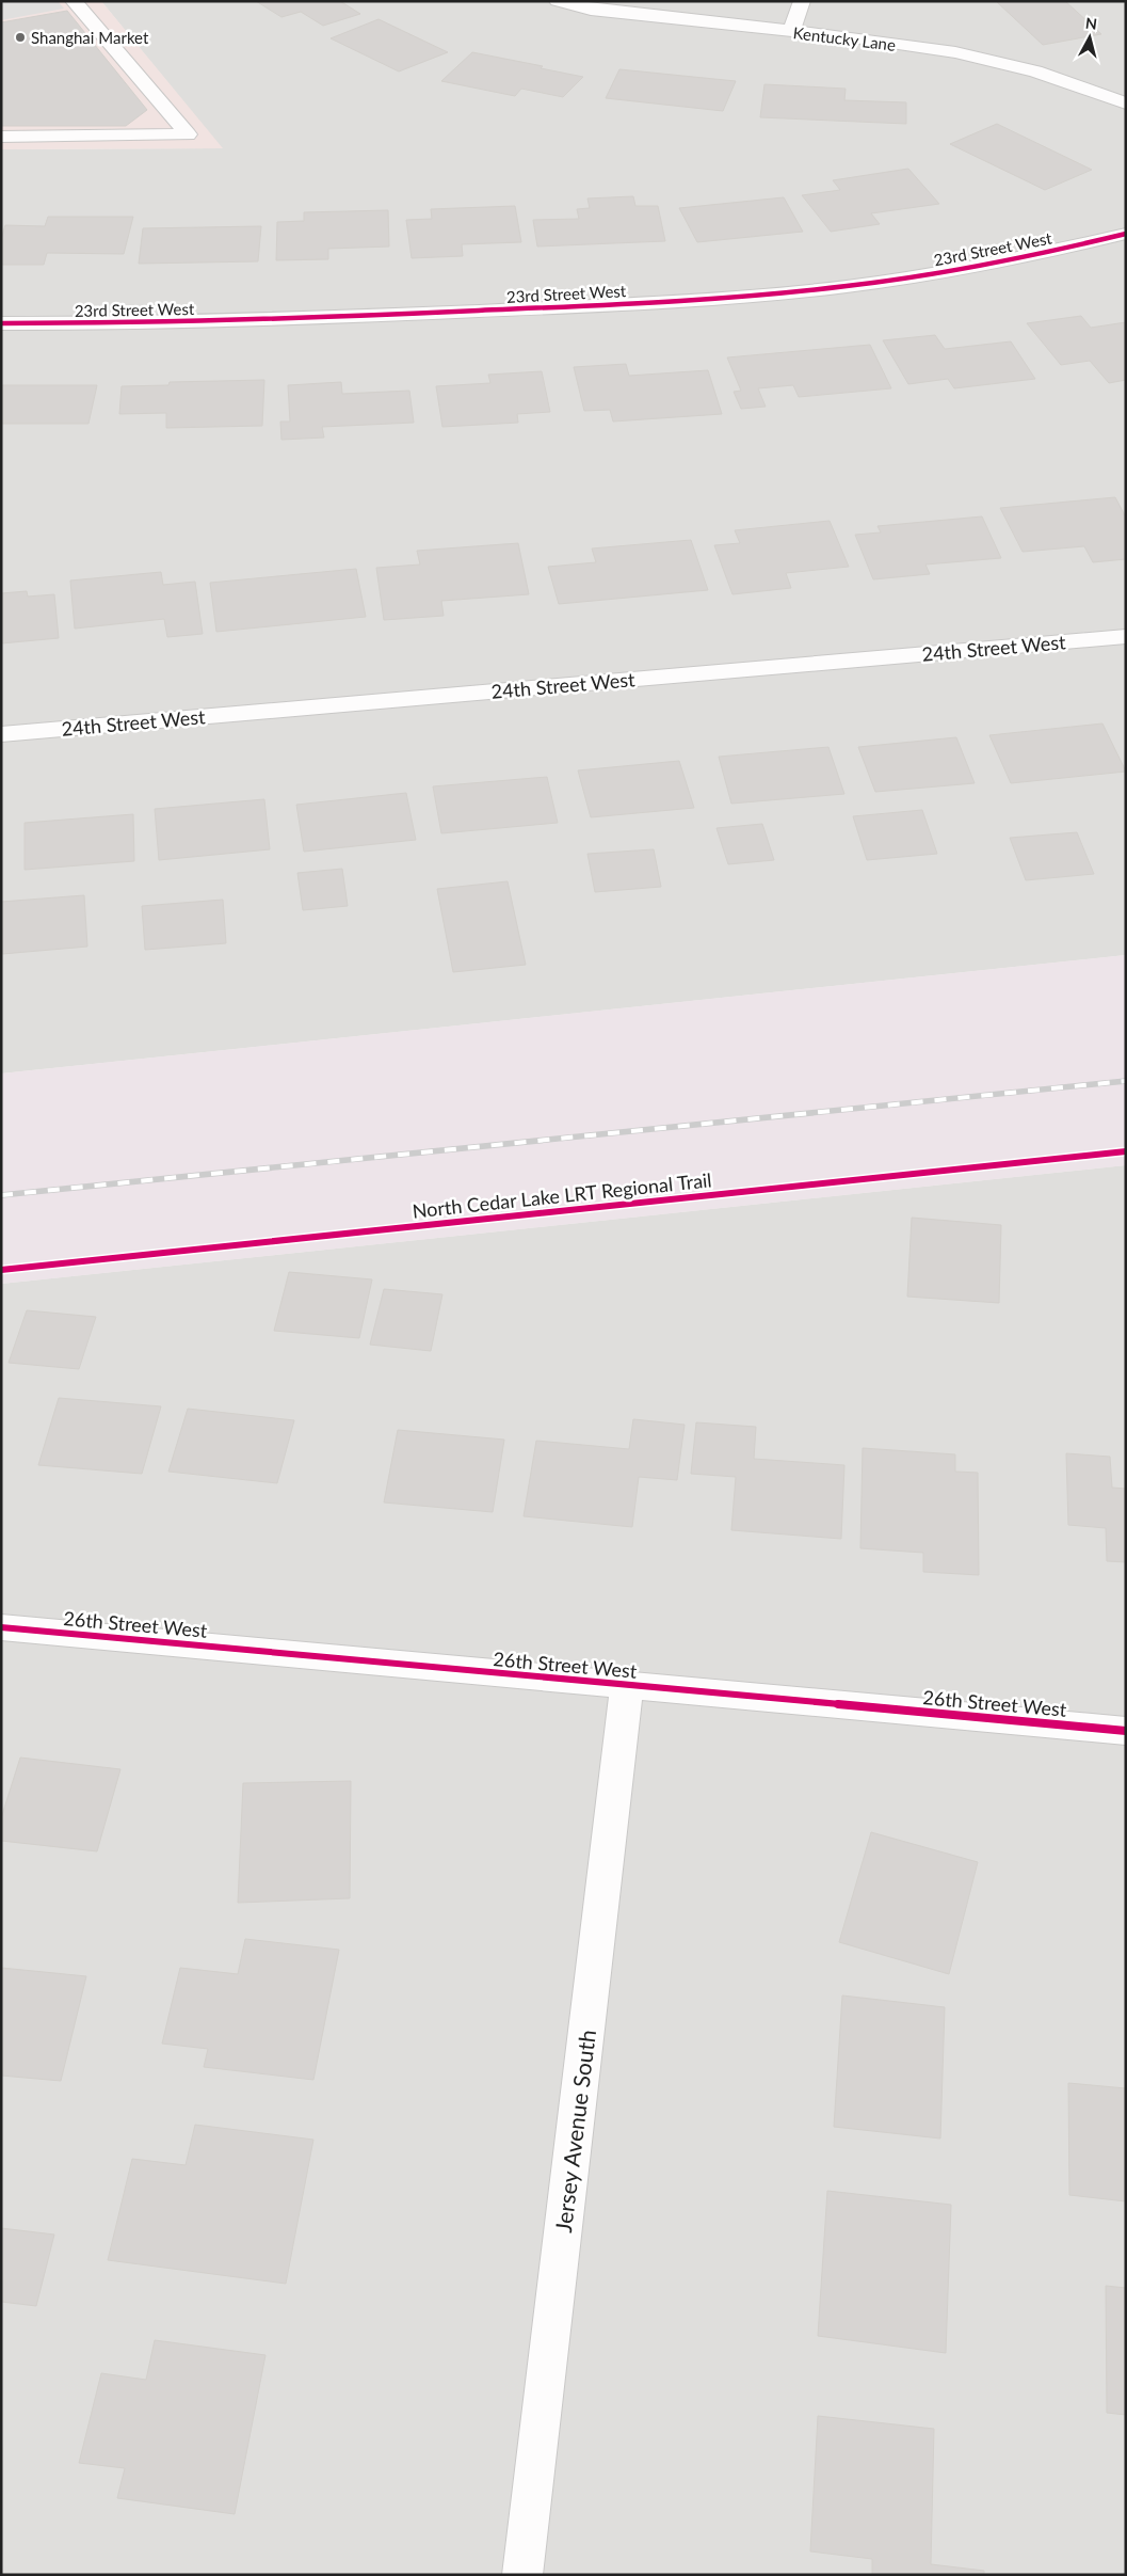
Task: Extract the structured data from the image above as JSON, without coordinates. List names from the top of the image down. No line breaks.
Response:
{"streets":{"street":["Kentucky Lane","23rd Street West","24th Street West","26th Street West","Jersey Avenue South"],"cycle path":["North Cedar Lake LRT Regional Trail"]},"crossings":[["26th Street West","Jersey Avenue South"]],"places":["Shanghai Market"],"north":"top"}
